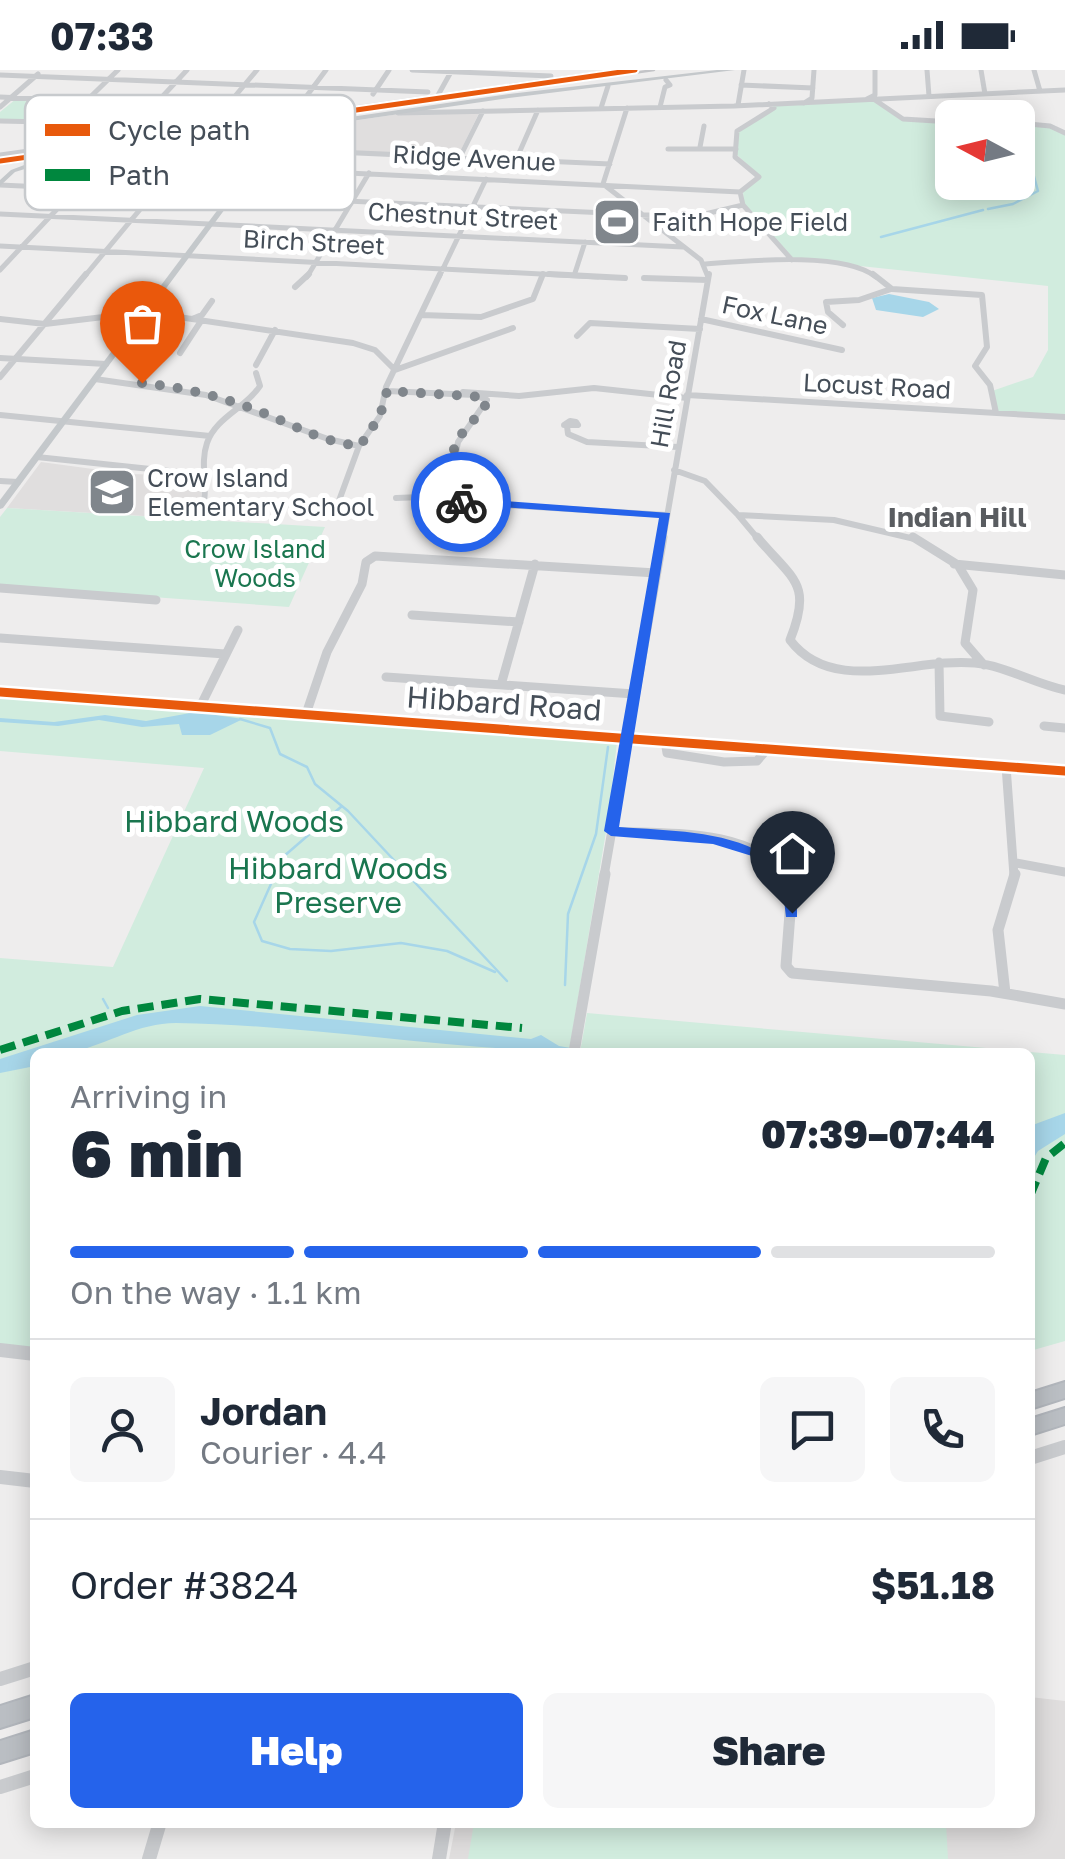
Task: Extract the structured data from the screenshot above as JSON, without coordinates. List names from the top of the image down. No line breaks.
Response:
{"streets":{"street":["Ridge Avenue","Chestnut Street","Birch Street","Fox Lane","Locust Road","Hill Road","Hibbard Road"]},"crossings":[["Fox Lane","Hill Road"],["Locust Road","Hill Road"],["Hill Road","Hibbard Road"]],"districts":["Indian Hill"],"parks":["Crow Island Woods","Hibbard Woods","Hibbard Woods Preserve"],"places":{"sports":["Faith Hope Field"],"school or university":["Crow Island Elementary School"]},"legend":["Cycle path","Path"],"north":"left","page":{"status":"07:33","heading":["6 min","Arriving in","07:39–07:44"],"panel":["Jordan","Courier · 4.4","Order #3824","$51.18"],"bar":"On the way · 1.1 km","buttons":["Help","Share"]}}
